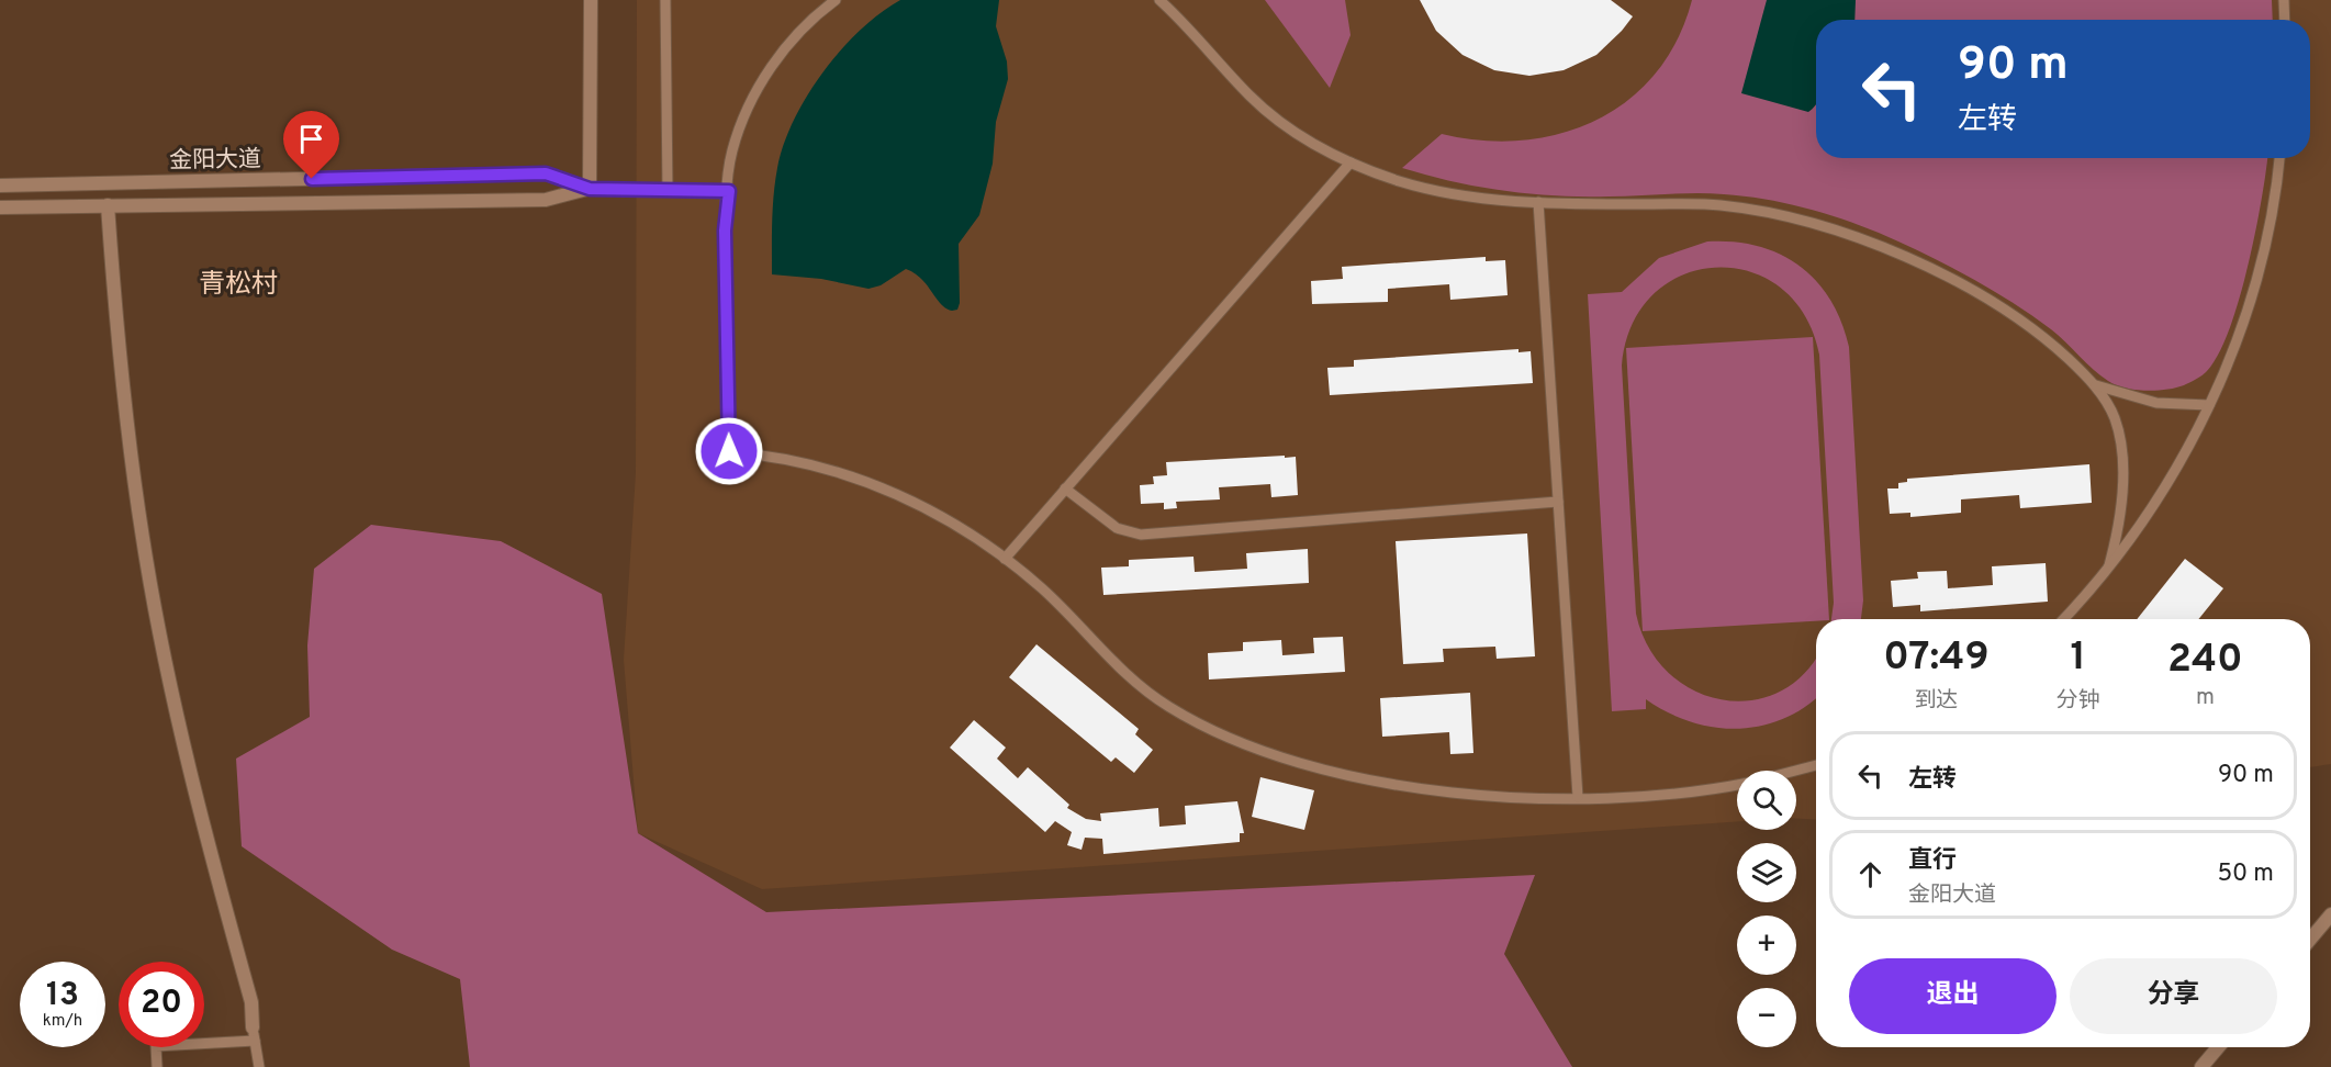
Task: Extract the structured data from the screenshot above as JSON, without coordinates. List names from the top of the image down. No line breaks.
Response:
{"streets":{"street":["金阳大道"]},"districts":["青松村"],"page":{"turn":["90 m","左转"],"eta":["07:49","到达","1","分钟","240","m"],"list":[{"name":"左转","value":"90 m"},{"name":"直行","note":"金阳大道","value":"50 m"}],"map_buttons":["+","−"],"buttons":["退出","分享"],"speed":"13 km/h","limit":"20"}}
